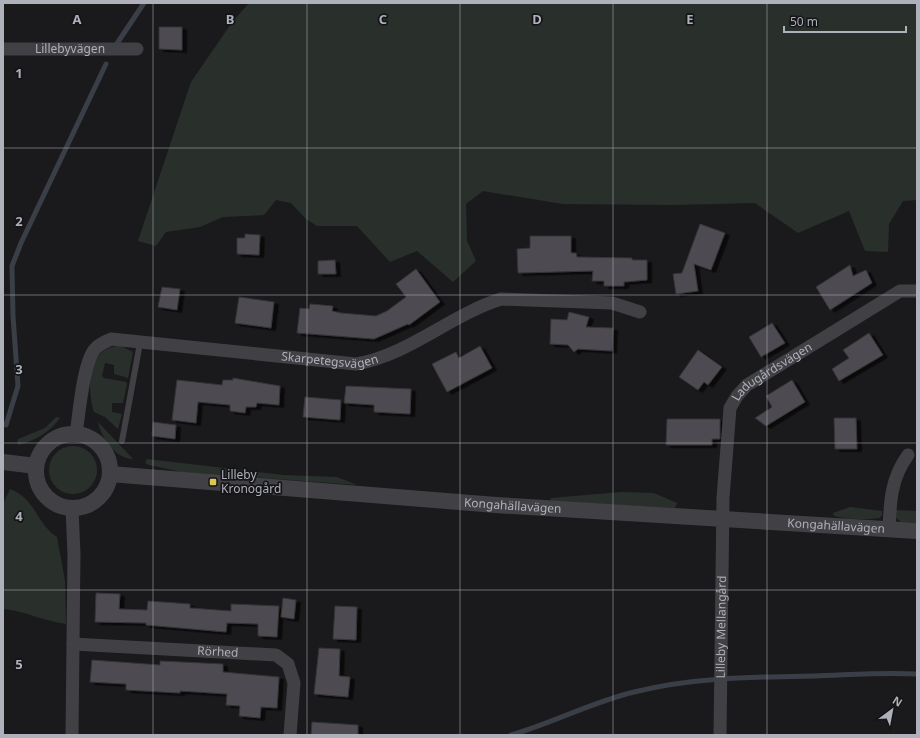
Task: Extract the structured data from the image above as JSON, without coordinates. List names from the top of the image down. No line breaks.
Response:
{"streets":{"street":["Lillebyvägen","Skarpetegsvägen","Ladugårdsvägen","Kongahällavägen","Lilleby Mellangård","Rörhed"]},"crossings":[["Skarpetegsvägen","Kongahällavägen"],["Ladugårdsvägen","Kongahällavägen"],["Ladugårdsvägen","Lilleby Mellangård"],["Kongahällavägen","Lilleby Mellangård"]],"places":{"transit":["Lilleby Kronogård"]},"scale_bar":"50 m","north":"top right","grid":{"columns":["A","B","C","D","E"],"rows":["1","2","3","4","5"]}}
